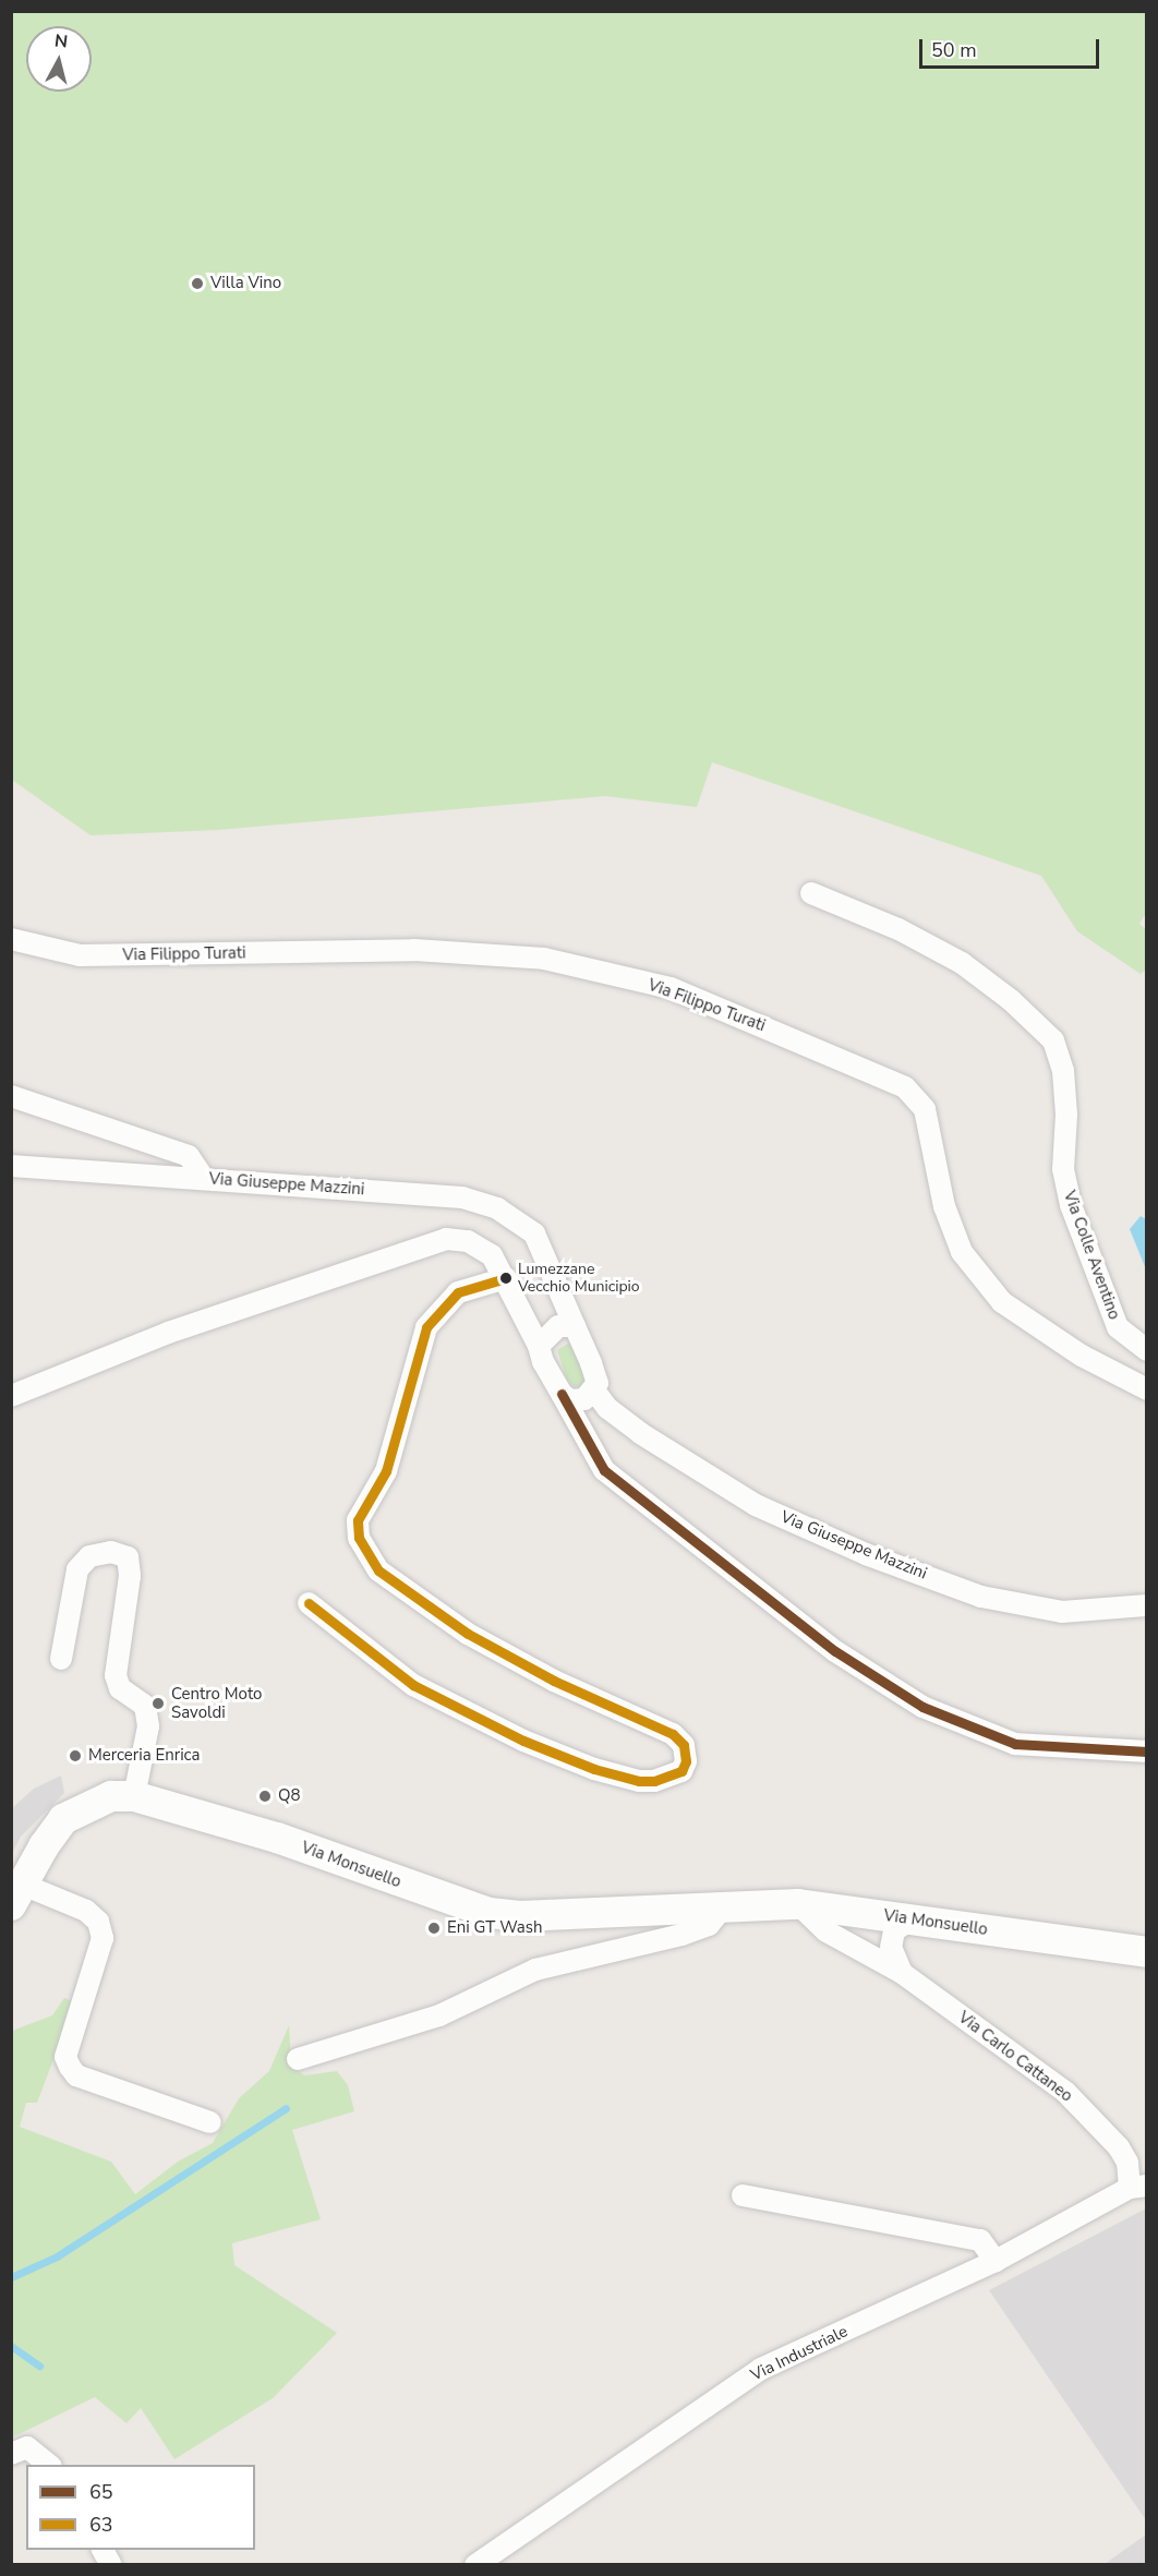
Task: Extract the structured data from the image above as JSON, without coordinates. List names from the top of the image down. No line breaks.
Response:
{"streets":{"main road":["Via Monsuello"],"street":["Via Filippo Turati","Via Giuseppe Mazzini","Via Colle Aventino","Via Carlo Cattaneo","Via Industriale"]},"crossings":[["Via Monsuello","Via Carlo Cattaneo"],["Via Carlo Cattaneo","Via Industriale"]],"places":["Villa Vino","Lumezzane Vecchio Municipio","Centro Moto Savoldi","Merceria Enrica","Q8","Eni GT Wash"],"lines":["transit line 63","transit line 65"],"legend":["65","63"],"scale_bar":"50 m","north":"top"}
